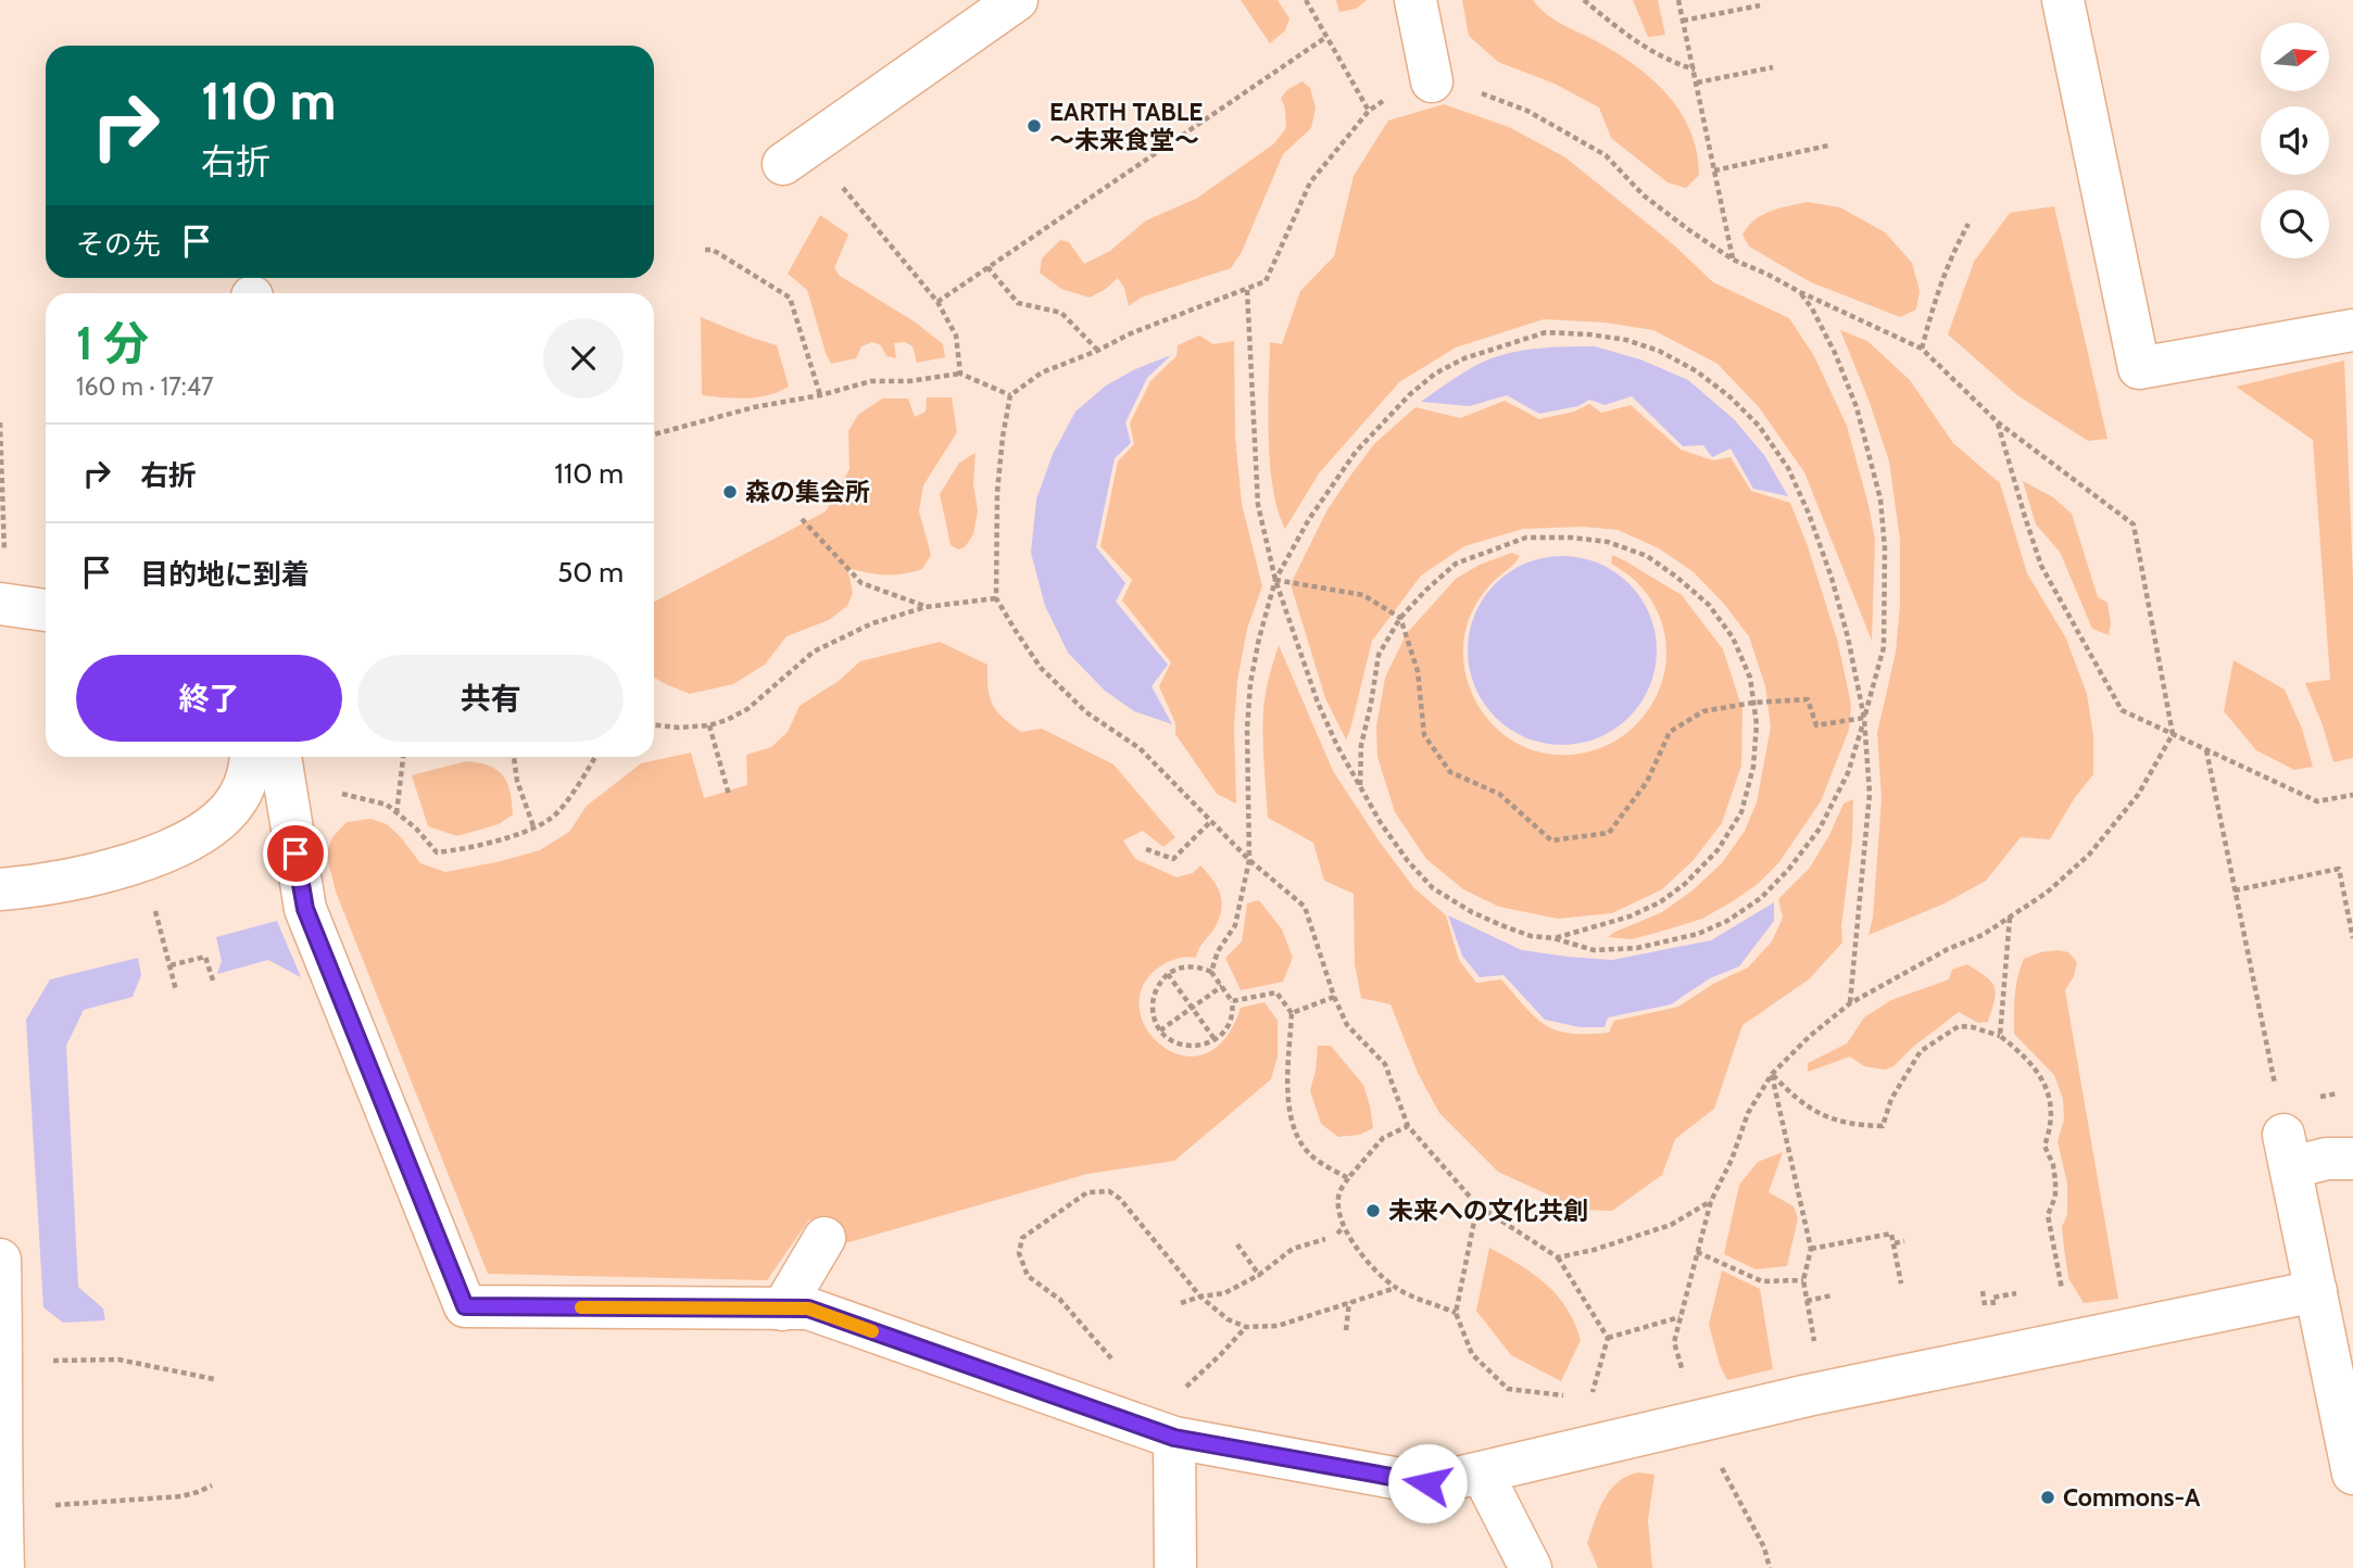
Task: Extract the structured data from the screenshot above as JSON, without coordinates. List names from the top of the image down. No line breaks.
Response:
{"places":["EARTH TABLE 〜未来食堂〜","森の集会所","未来への文化共創","Commons-A"],"north":"right","page":{"turn":["110 m","右折"],"then":"その先","heading":["1 分","160 m · 17:47"],"list":[{"name":"右折","value":"110 m"},{"name":"目的地に到着","value":"50 m"}],"buttons":["終了","共有"]}}
